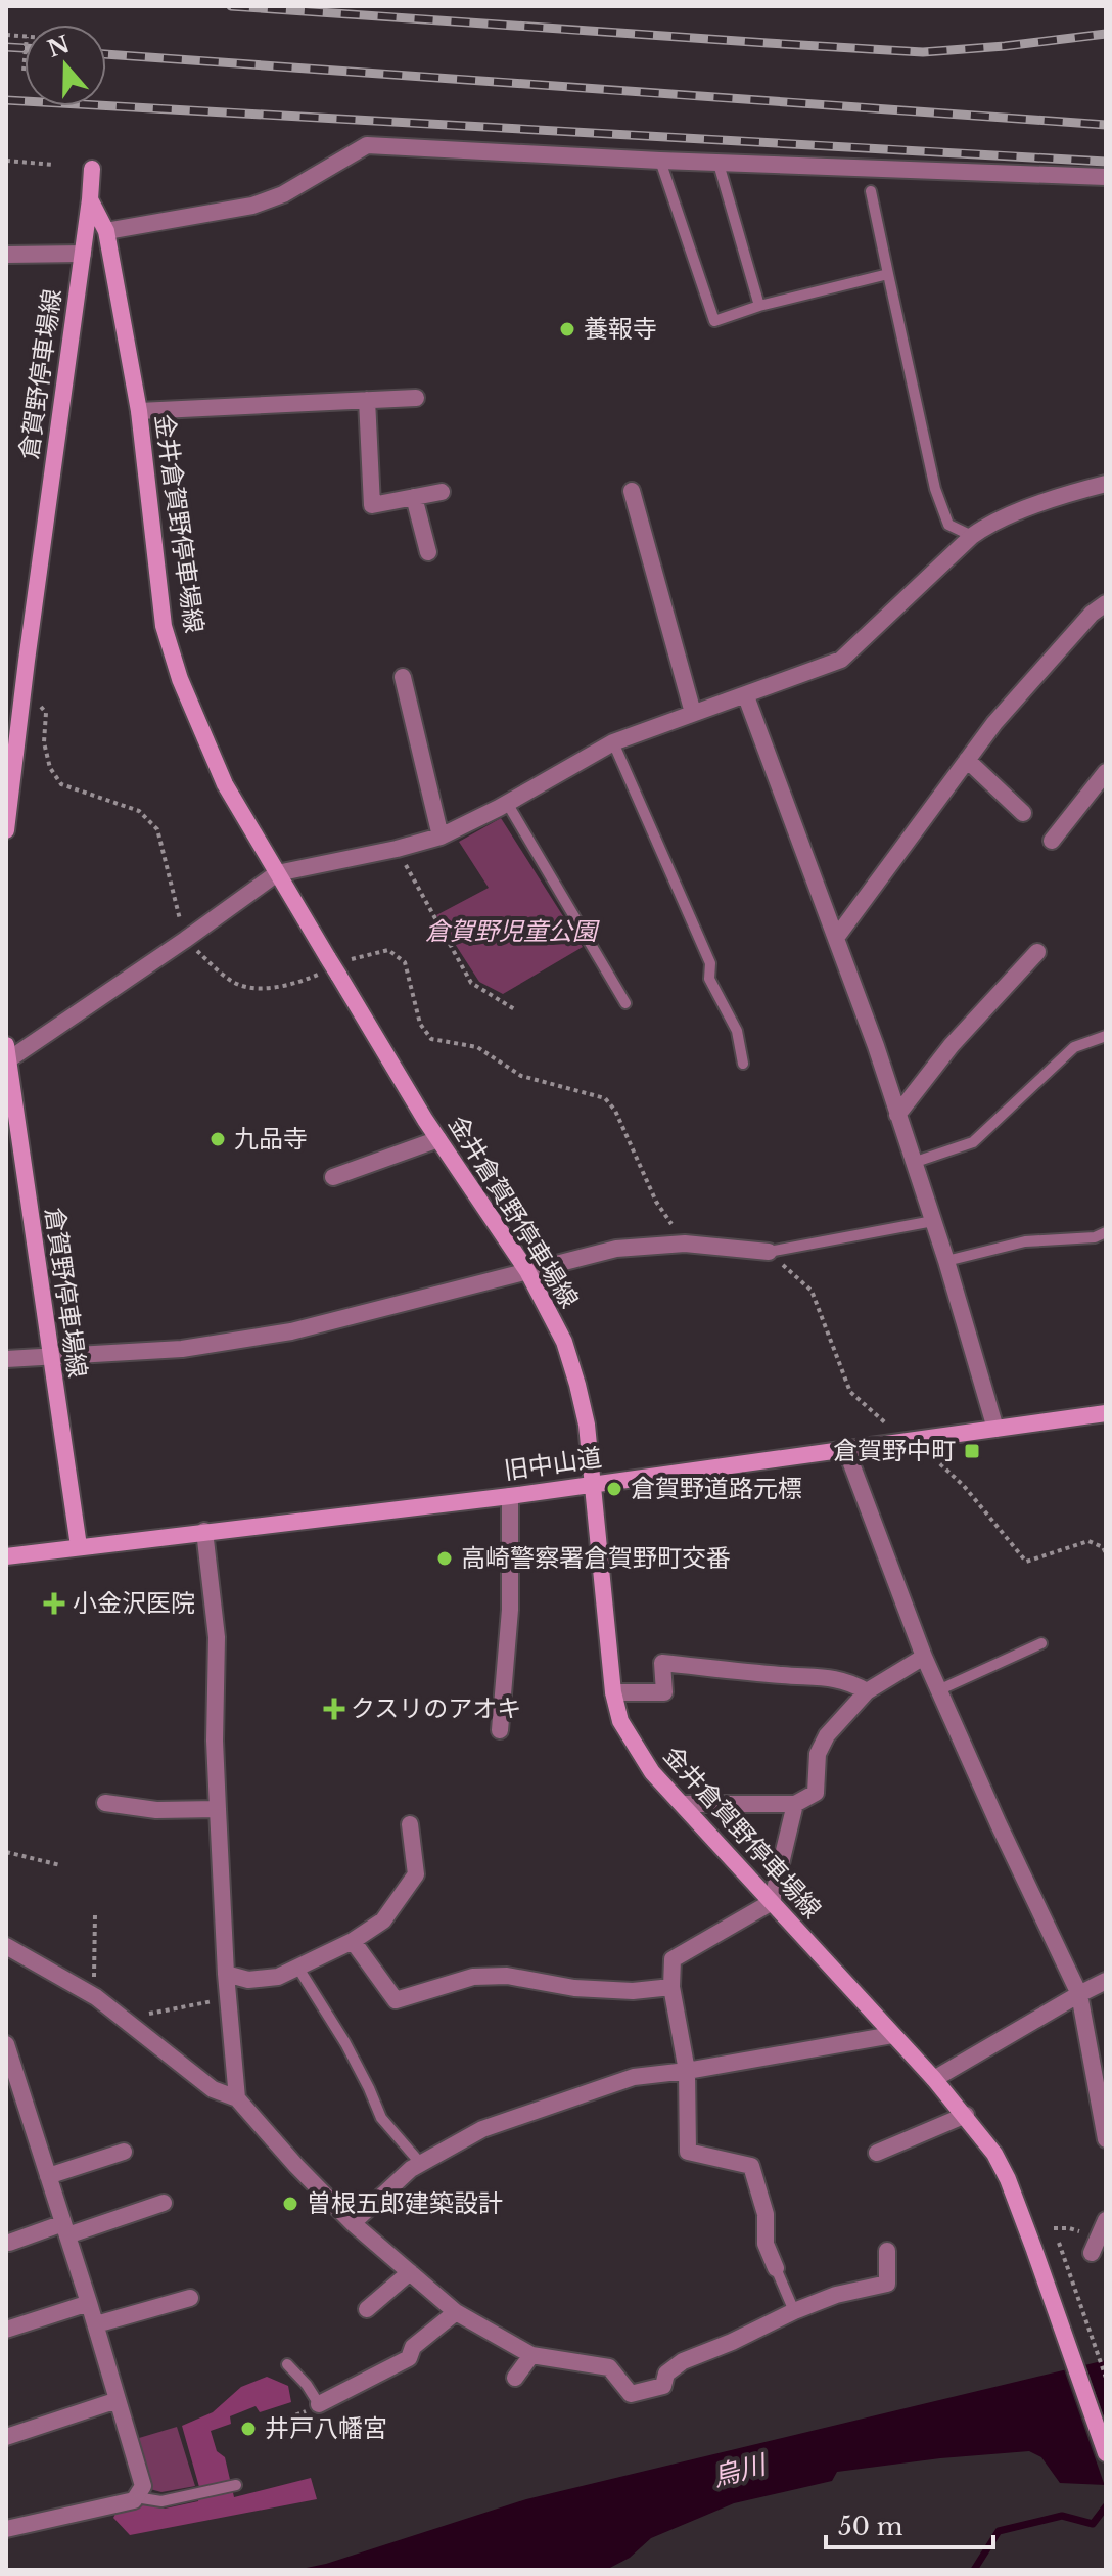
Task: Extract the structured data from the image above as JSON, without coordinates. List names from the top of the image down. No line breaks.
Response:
{"streets":{"main road":["倉賀野停車場線","金井倉賀野停車場線","旧中山道"]},"crossings":[["倉賀野停車場線","金井倉賀野停車場線"],["倉賀野停車場線","旧中山道"],["金井倉賀野停車場線","旧中山道"]],"water":["烏川"],"parks":["倉賀野児童公園"],"places":{"other":["養報寺","九品寺","倉賀野道路元標","高崎警察署倉賀野町交番","曽根五郎建築設計","井戸八幡宮"],"transit":["倉賀野中町"],"health":["小金沢医院","クスリのアオキ"]},"scale_bar":"50 m","north":"top"}
